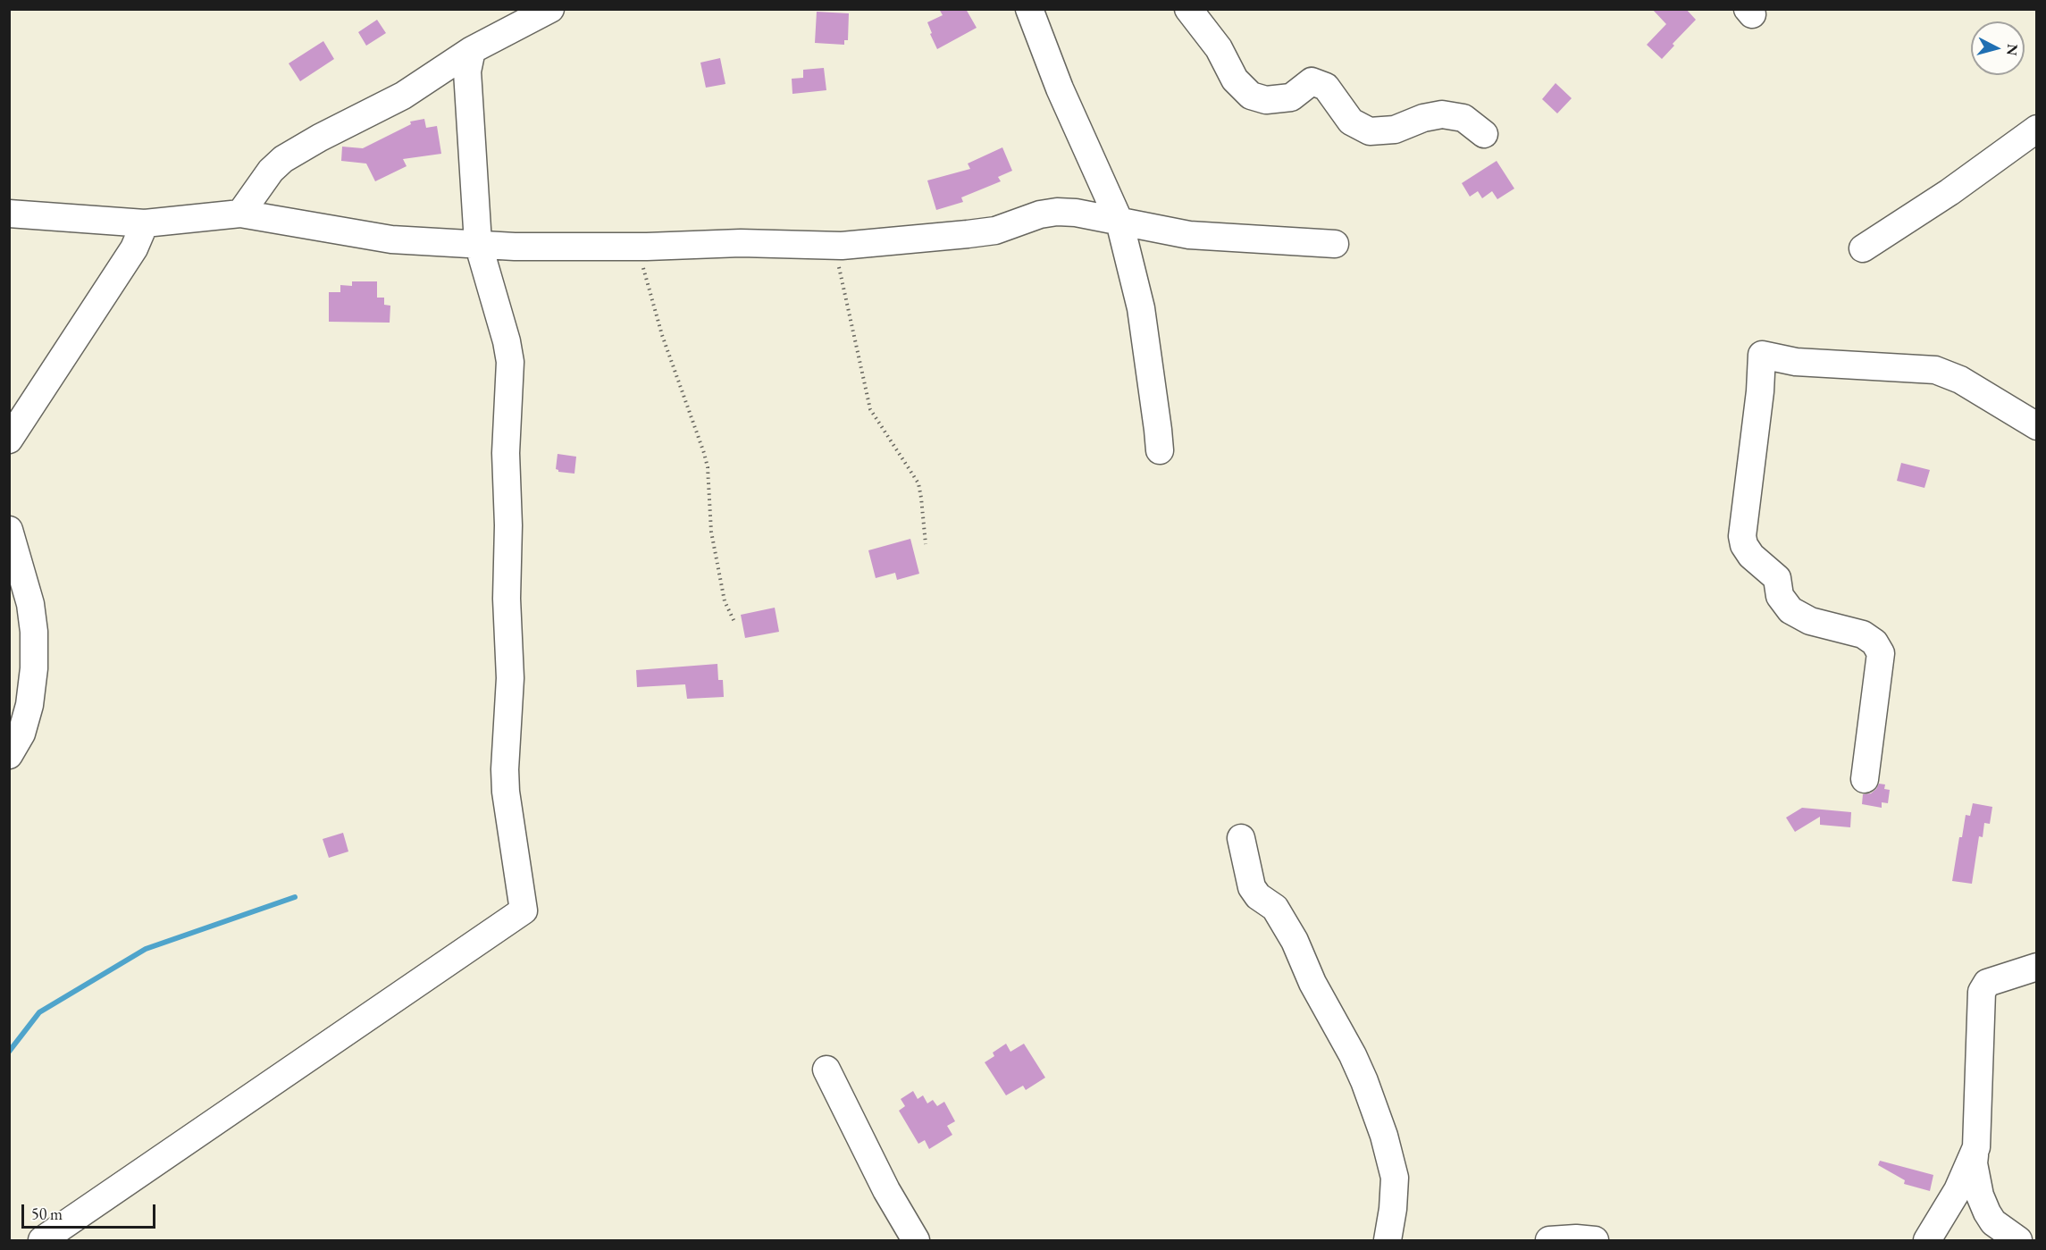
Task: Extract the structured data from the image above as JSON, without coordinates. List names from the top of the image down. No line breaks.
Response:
{"scale_bar":"50 m","north":"right"}
